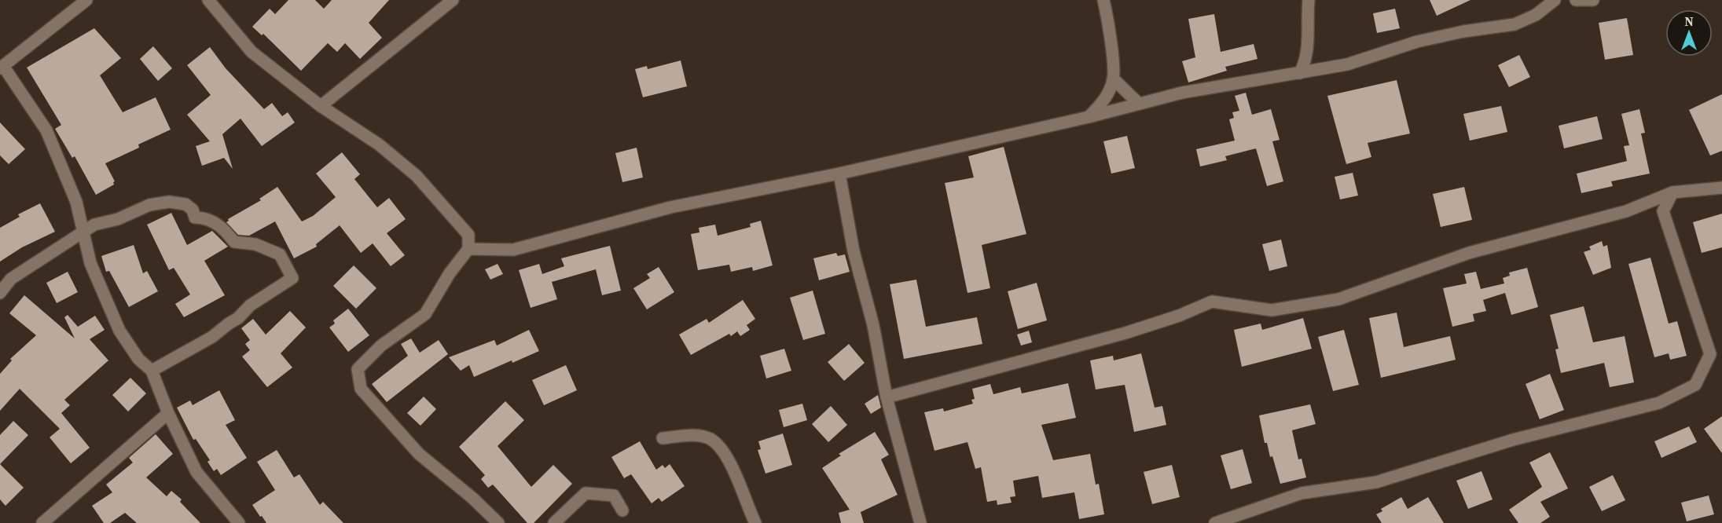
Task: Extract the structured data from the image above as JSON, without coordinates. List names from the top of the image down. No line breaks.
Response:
{"north":"top"}
